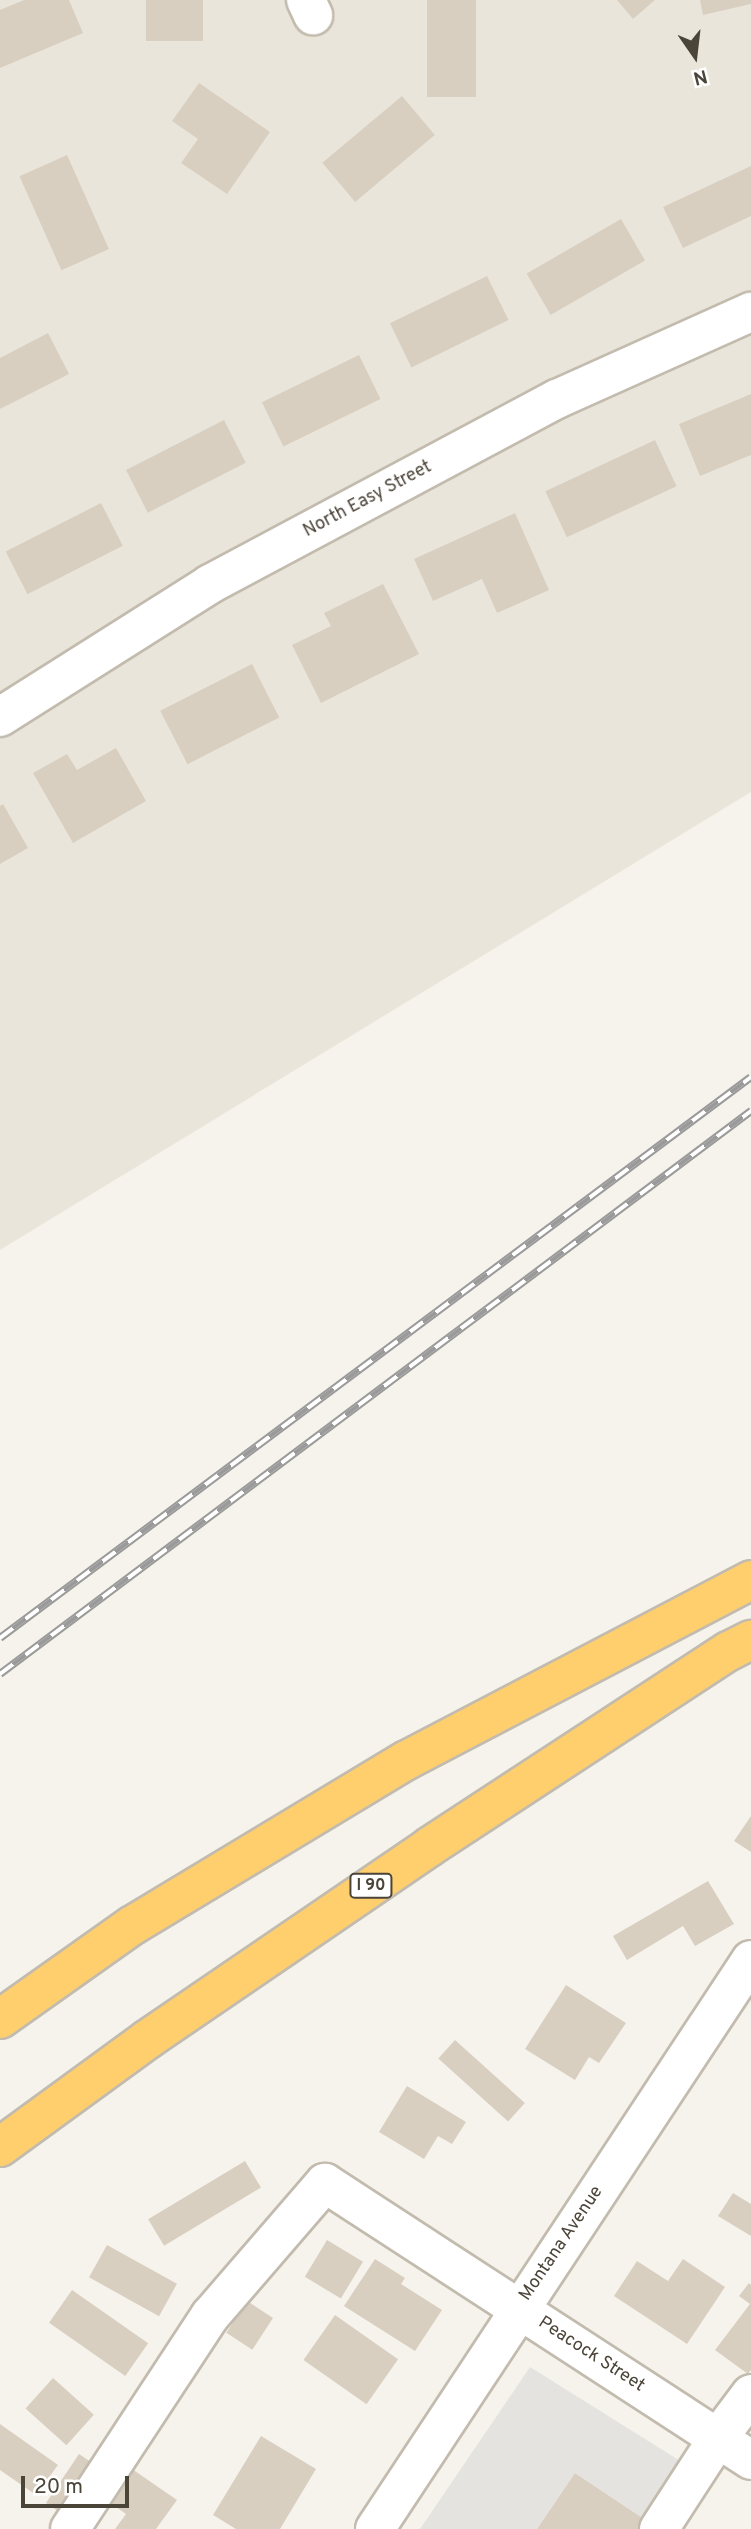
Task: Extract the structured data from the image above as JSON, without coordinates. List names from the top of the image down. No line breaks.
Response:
{"streets":{"highway":["I 90"],"street":["North Easy Street","Montana Avenue","Peacock Street"]},"crossings":[["Montana Avenue","Peacock Street"]],"scale_bar":"20 m","north":"bottom"}
